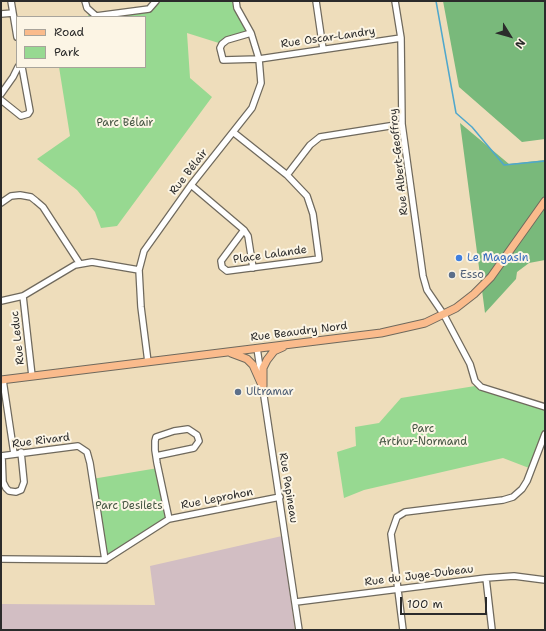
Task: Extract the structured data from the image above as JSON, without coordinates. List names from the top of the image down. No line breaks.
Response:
{"streets":{"main road":["Rue Beaudry Nord"],"street":["Rue Oscar-Landry","Rue Albert-Geoffroy","Rue Bélair","Place Lalande","Rue Leduc","Rue Rivard","Rue Papineau","Rue Leprohon","Rue du Juge-Dubeau"]},"crossings":[["Rue Oscar-Landry","Rue Albert-Geoffroy"],["Rue Oscar-Landry","Rue Bélair"],["Rue Albert-Geoffroy","Rue Beaudry Nord"],["Rue Bélair","Rue Beaudry Nord"],["Rue Beaudry Nord","Rue Leduc"],["Rue Beaudry Nord","Rue Papineau"],["Rue Rivard","Rue Leprohon"],["Rue Papineau","Rue Leprohon"],["Rue Papineau","Rue du Juge-Dubeau"]],"parks":["Parc Bélair","Parc Arthur-Normand","Parc Desilets"],"places":["Le Magasin","Esso","Ultramar"],"legend":["Road","Park"],"scale_bar":"100 m","north":"bottom right"}
